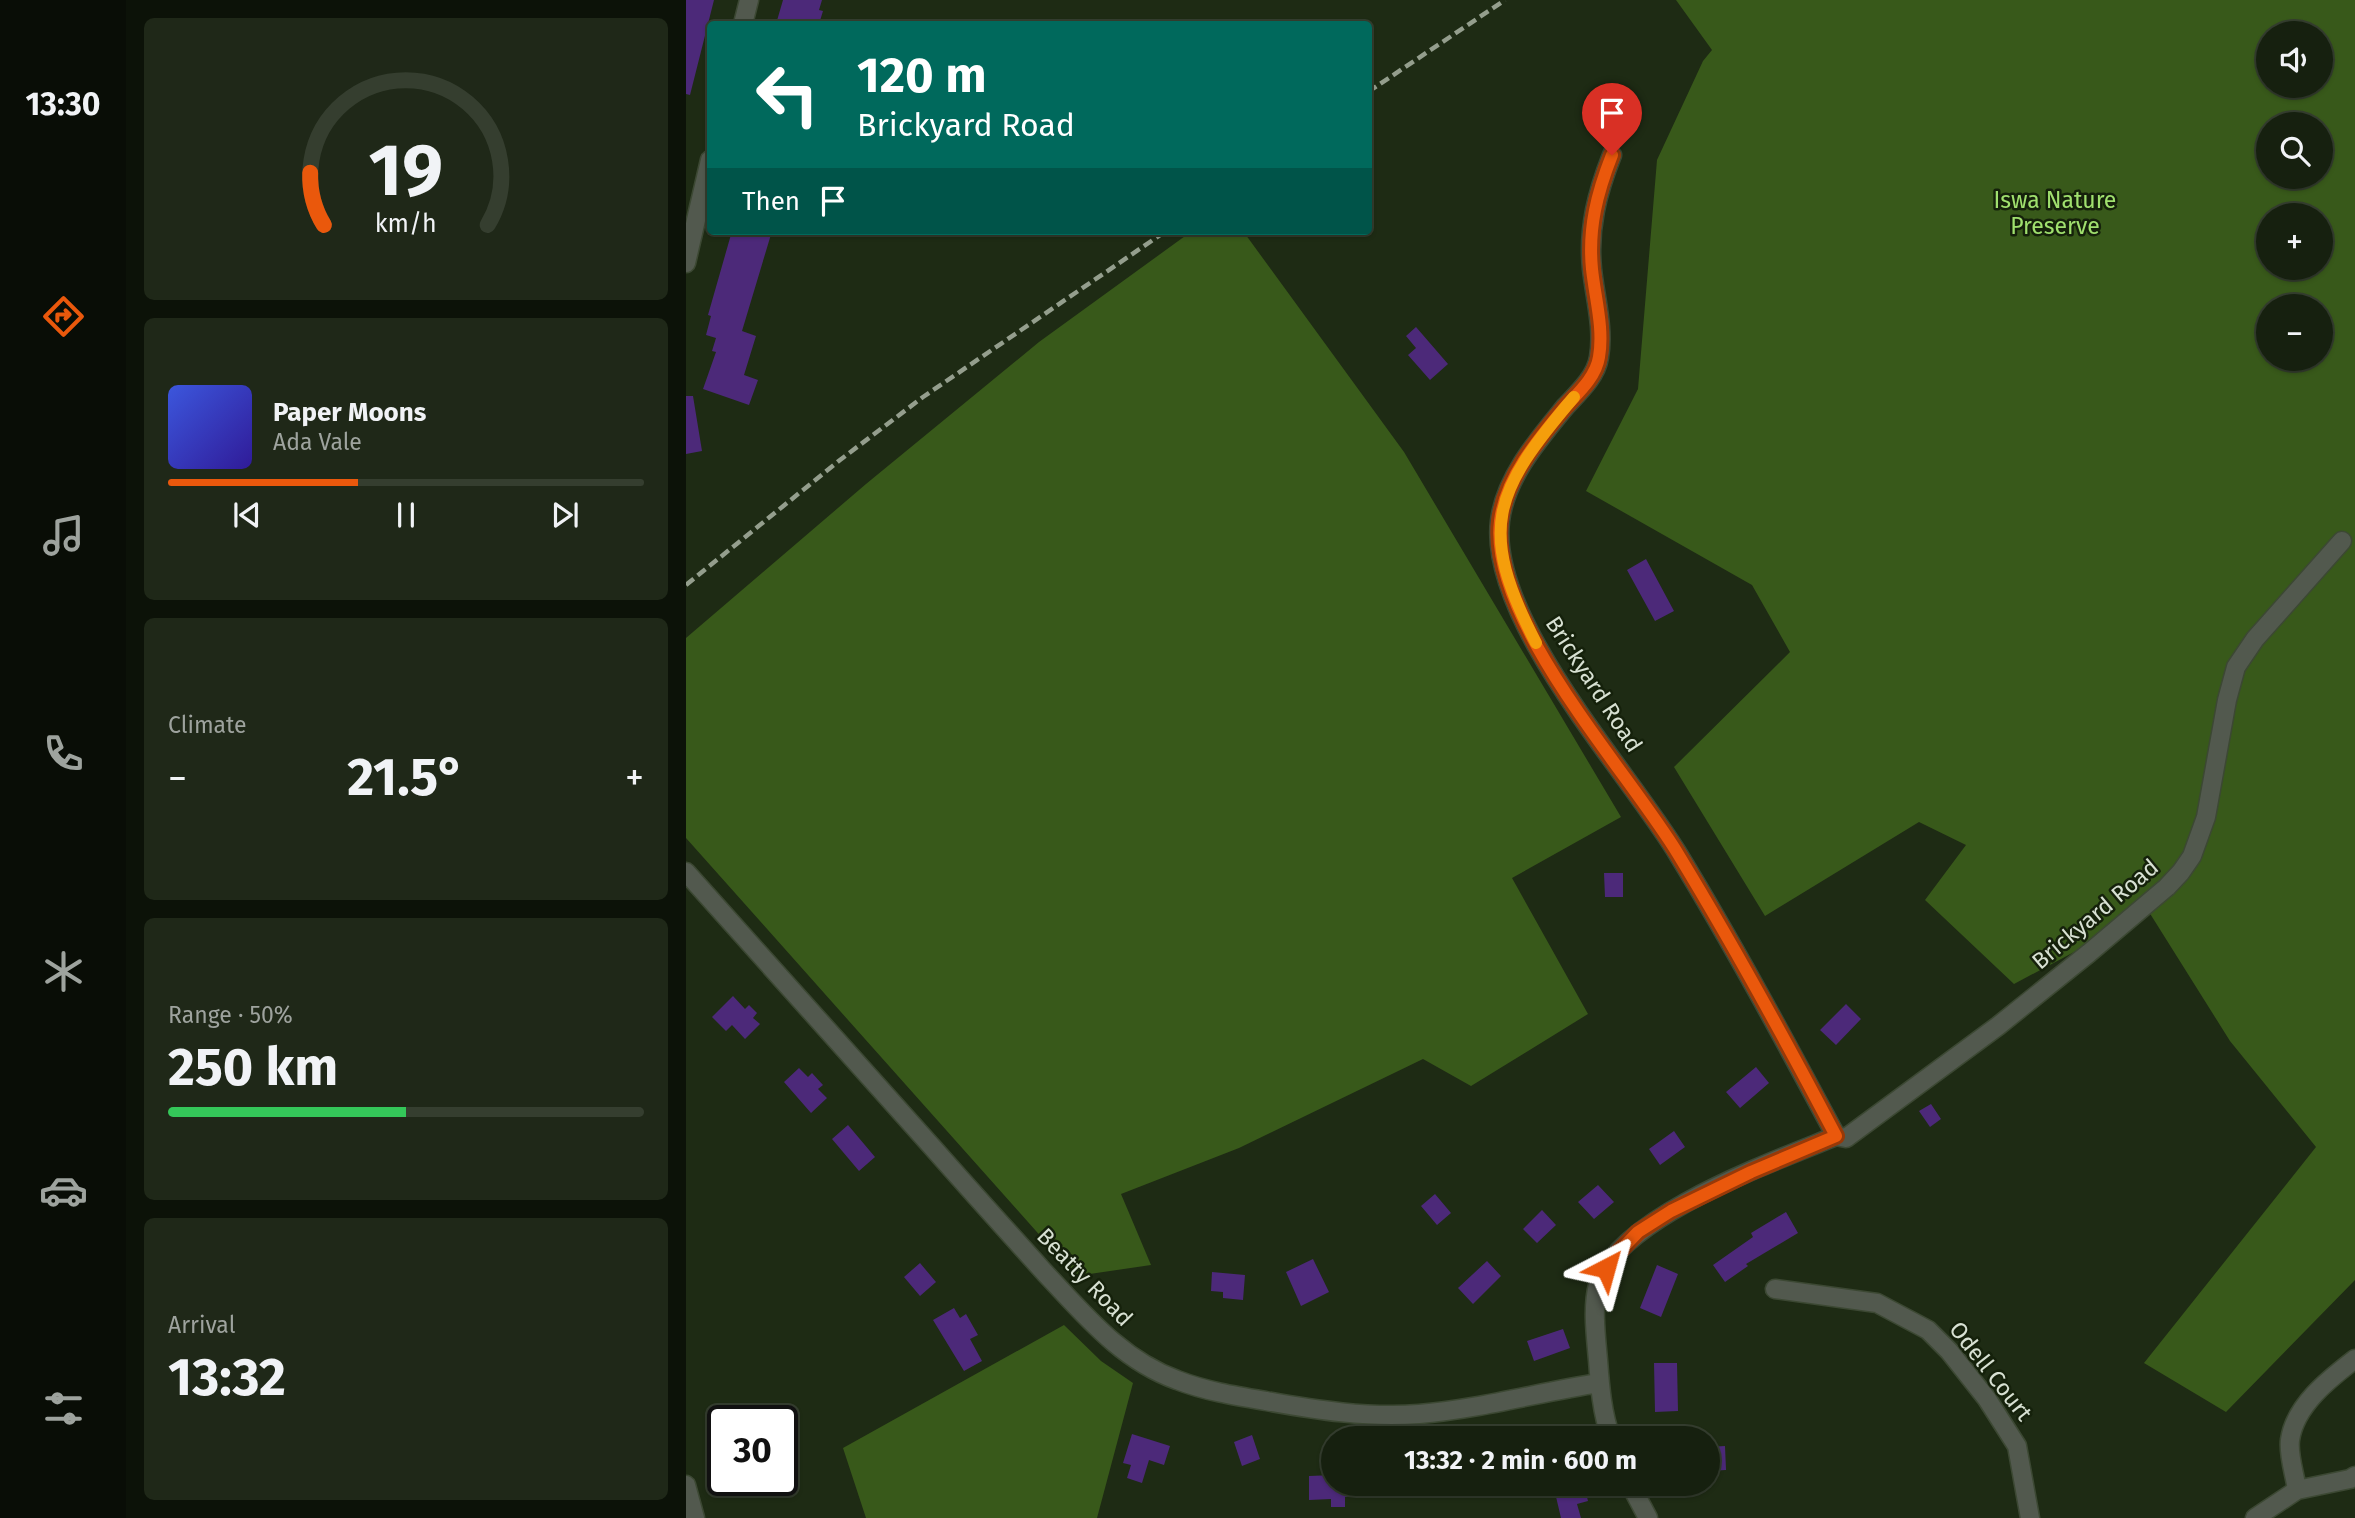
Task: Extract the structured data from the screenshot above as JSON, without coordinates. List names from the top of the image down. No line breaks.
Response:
{"streets":{"street":["Brickyard Road","Beatty Road","Odell Court"]},"crossings":[["Brickyard Road","Beatty Road"]],"parks":["Iswa Nature Preserve"],"page":{"tabs":"13:30","map_buttons":["+","−"],"turn":["120 m","Brickyard Road"],"then":"Then","song":["Paper Moons","Ada Vale"],"tile":["Climate",["Range · 50%","250 km"],["Arrival","13:32"]],"heat":["−","21.5°","+"],"limit":"30","trip":"13:32 · 2 min · 600 m","gauge":["19","km/h"]}}
